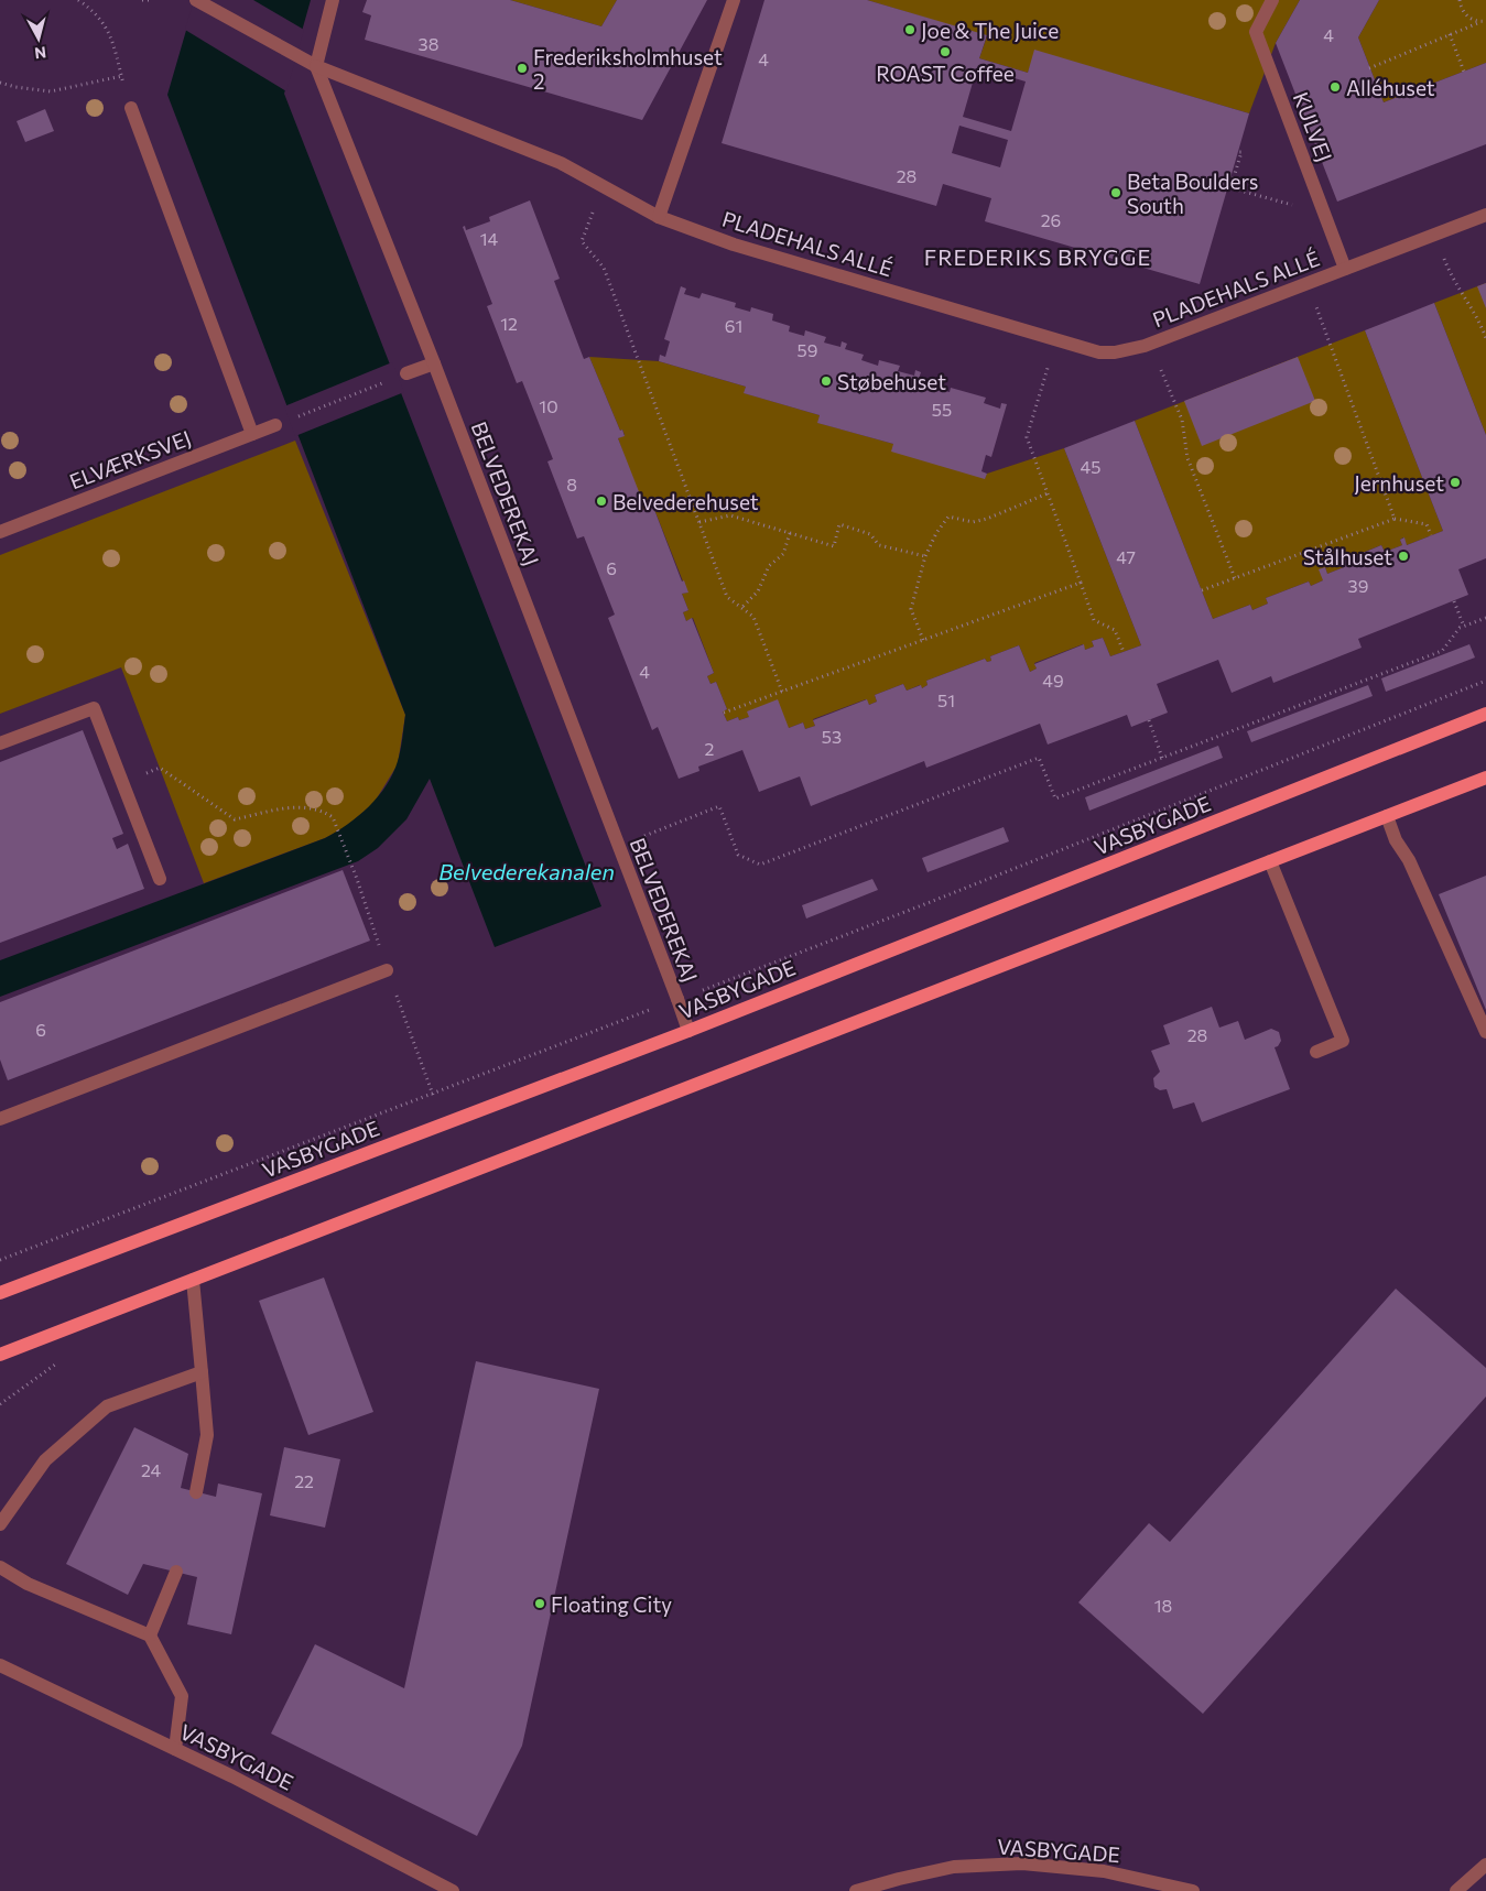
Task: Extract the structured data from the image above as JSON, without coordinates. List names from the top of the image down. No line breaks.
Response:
{"streets":{"main road":["VASBYGADE"],"street":["KULVEJ","PLADEHALS ALLÉ","ELVÆRKSVEJ","BELVEDEREKAJ"]},"crossings":[["KULVEJ","PLADEHALS ALLÉ"],["PLADEHALS ALLÉ","BELVEDEREKAJ"],["BELVEDEREKAJ","VASBYGADE"]],"districts":["FREDERIKS BRYGGE"],"water":["Belvederekanalen"],"places":["Joe & The Juice","ROAST Coffee","Frederiksholmhuset 2","Alléhuset","Beta Boulders South","Støbehuset","Jernhuset","Belvederehuset","Stålhuset","Floating City"],"house_numbers":["4","38","4","28","26","14","12","61","59","10","55","45","8","47","6","39","4","49","51","53","2","6","28","24","22","18"],"north":"bottom"}
